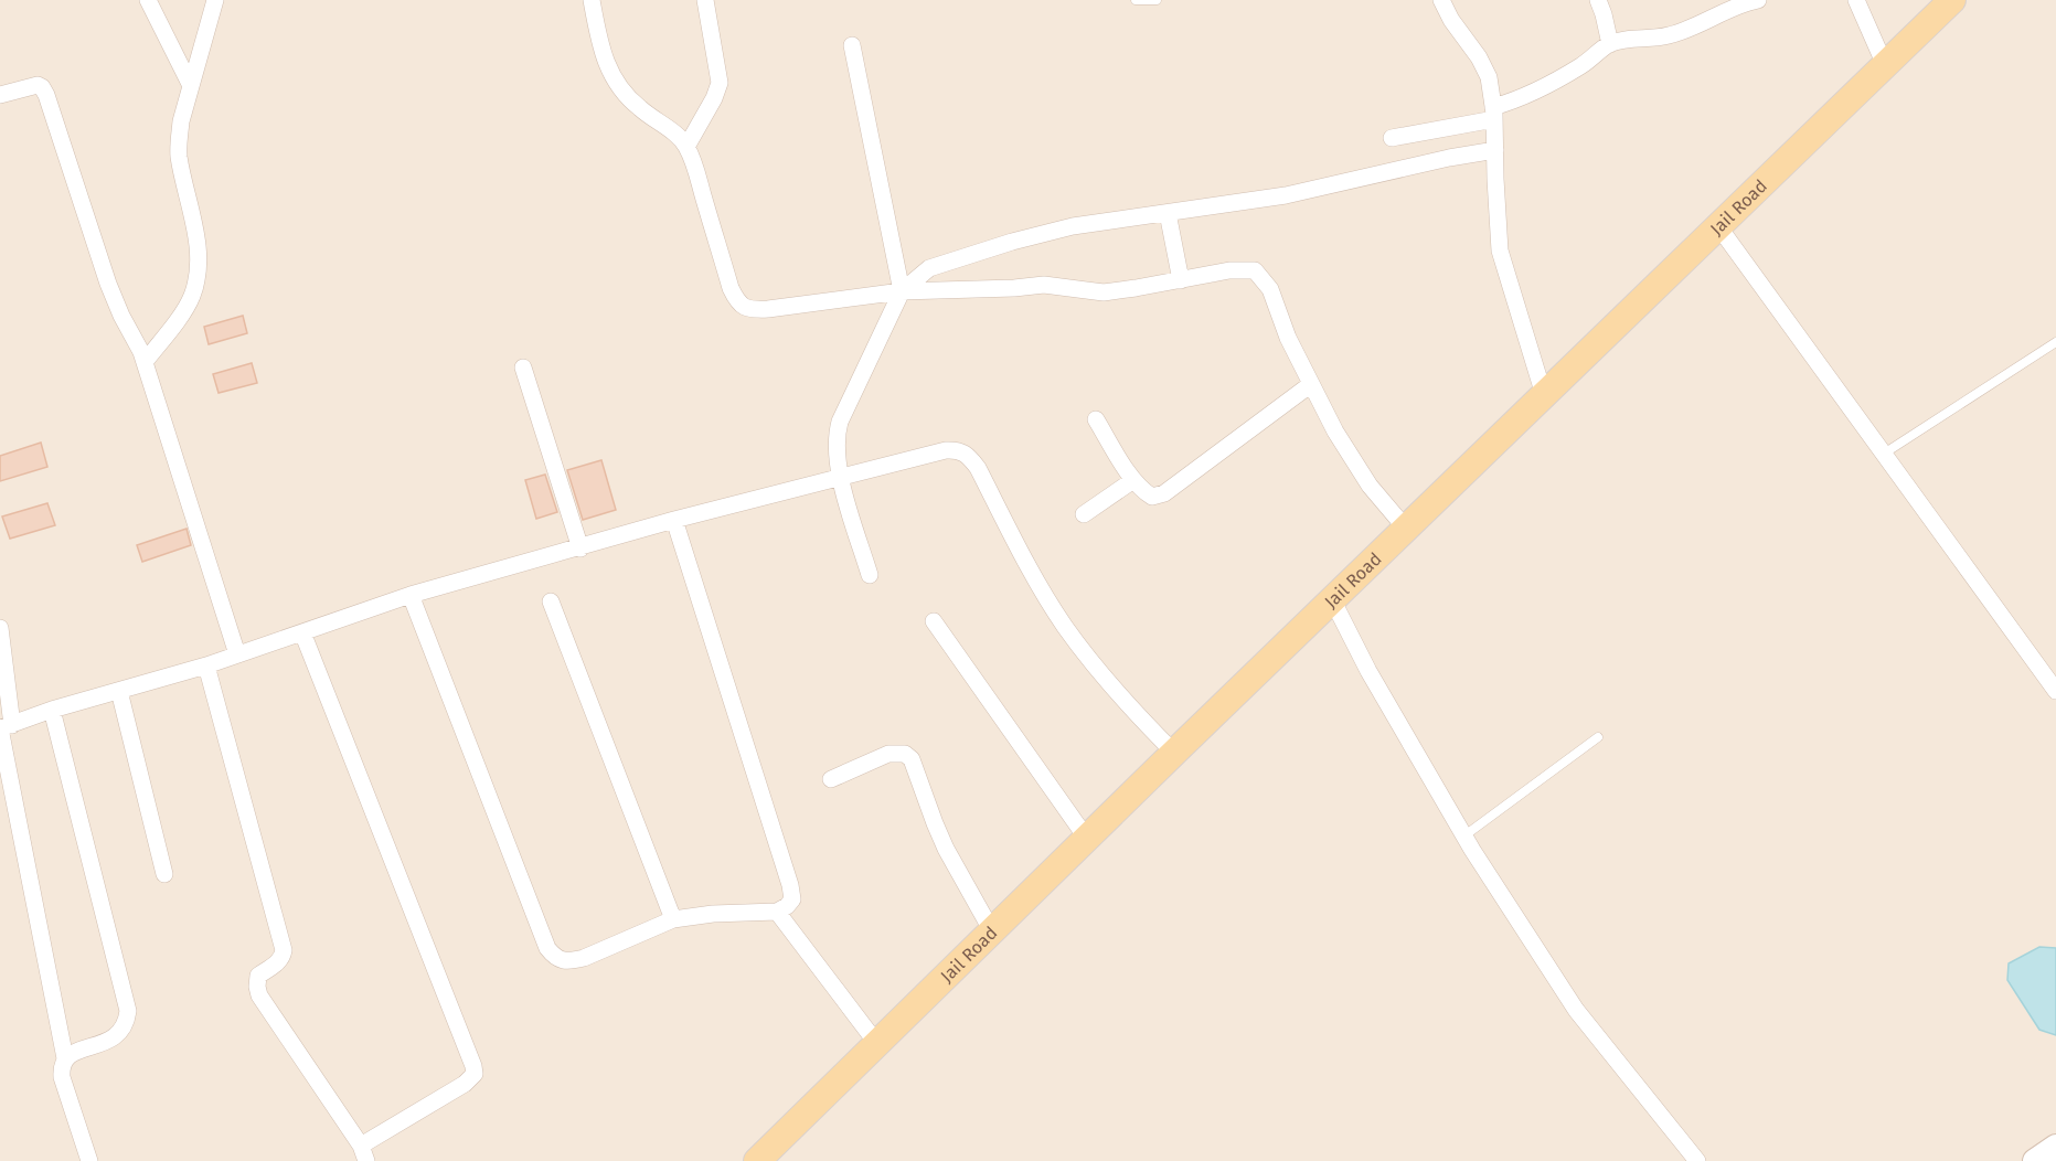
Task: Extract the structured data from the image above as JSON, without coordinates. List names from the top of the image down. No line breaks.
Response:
{"streets":{"main road":["Jail Road"]}}
